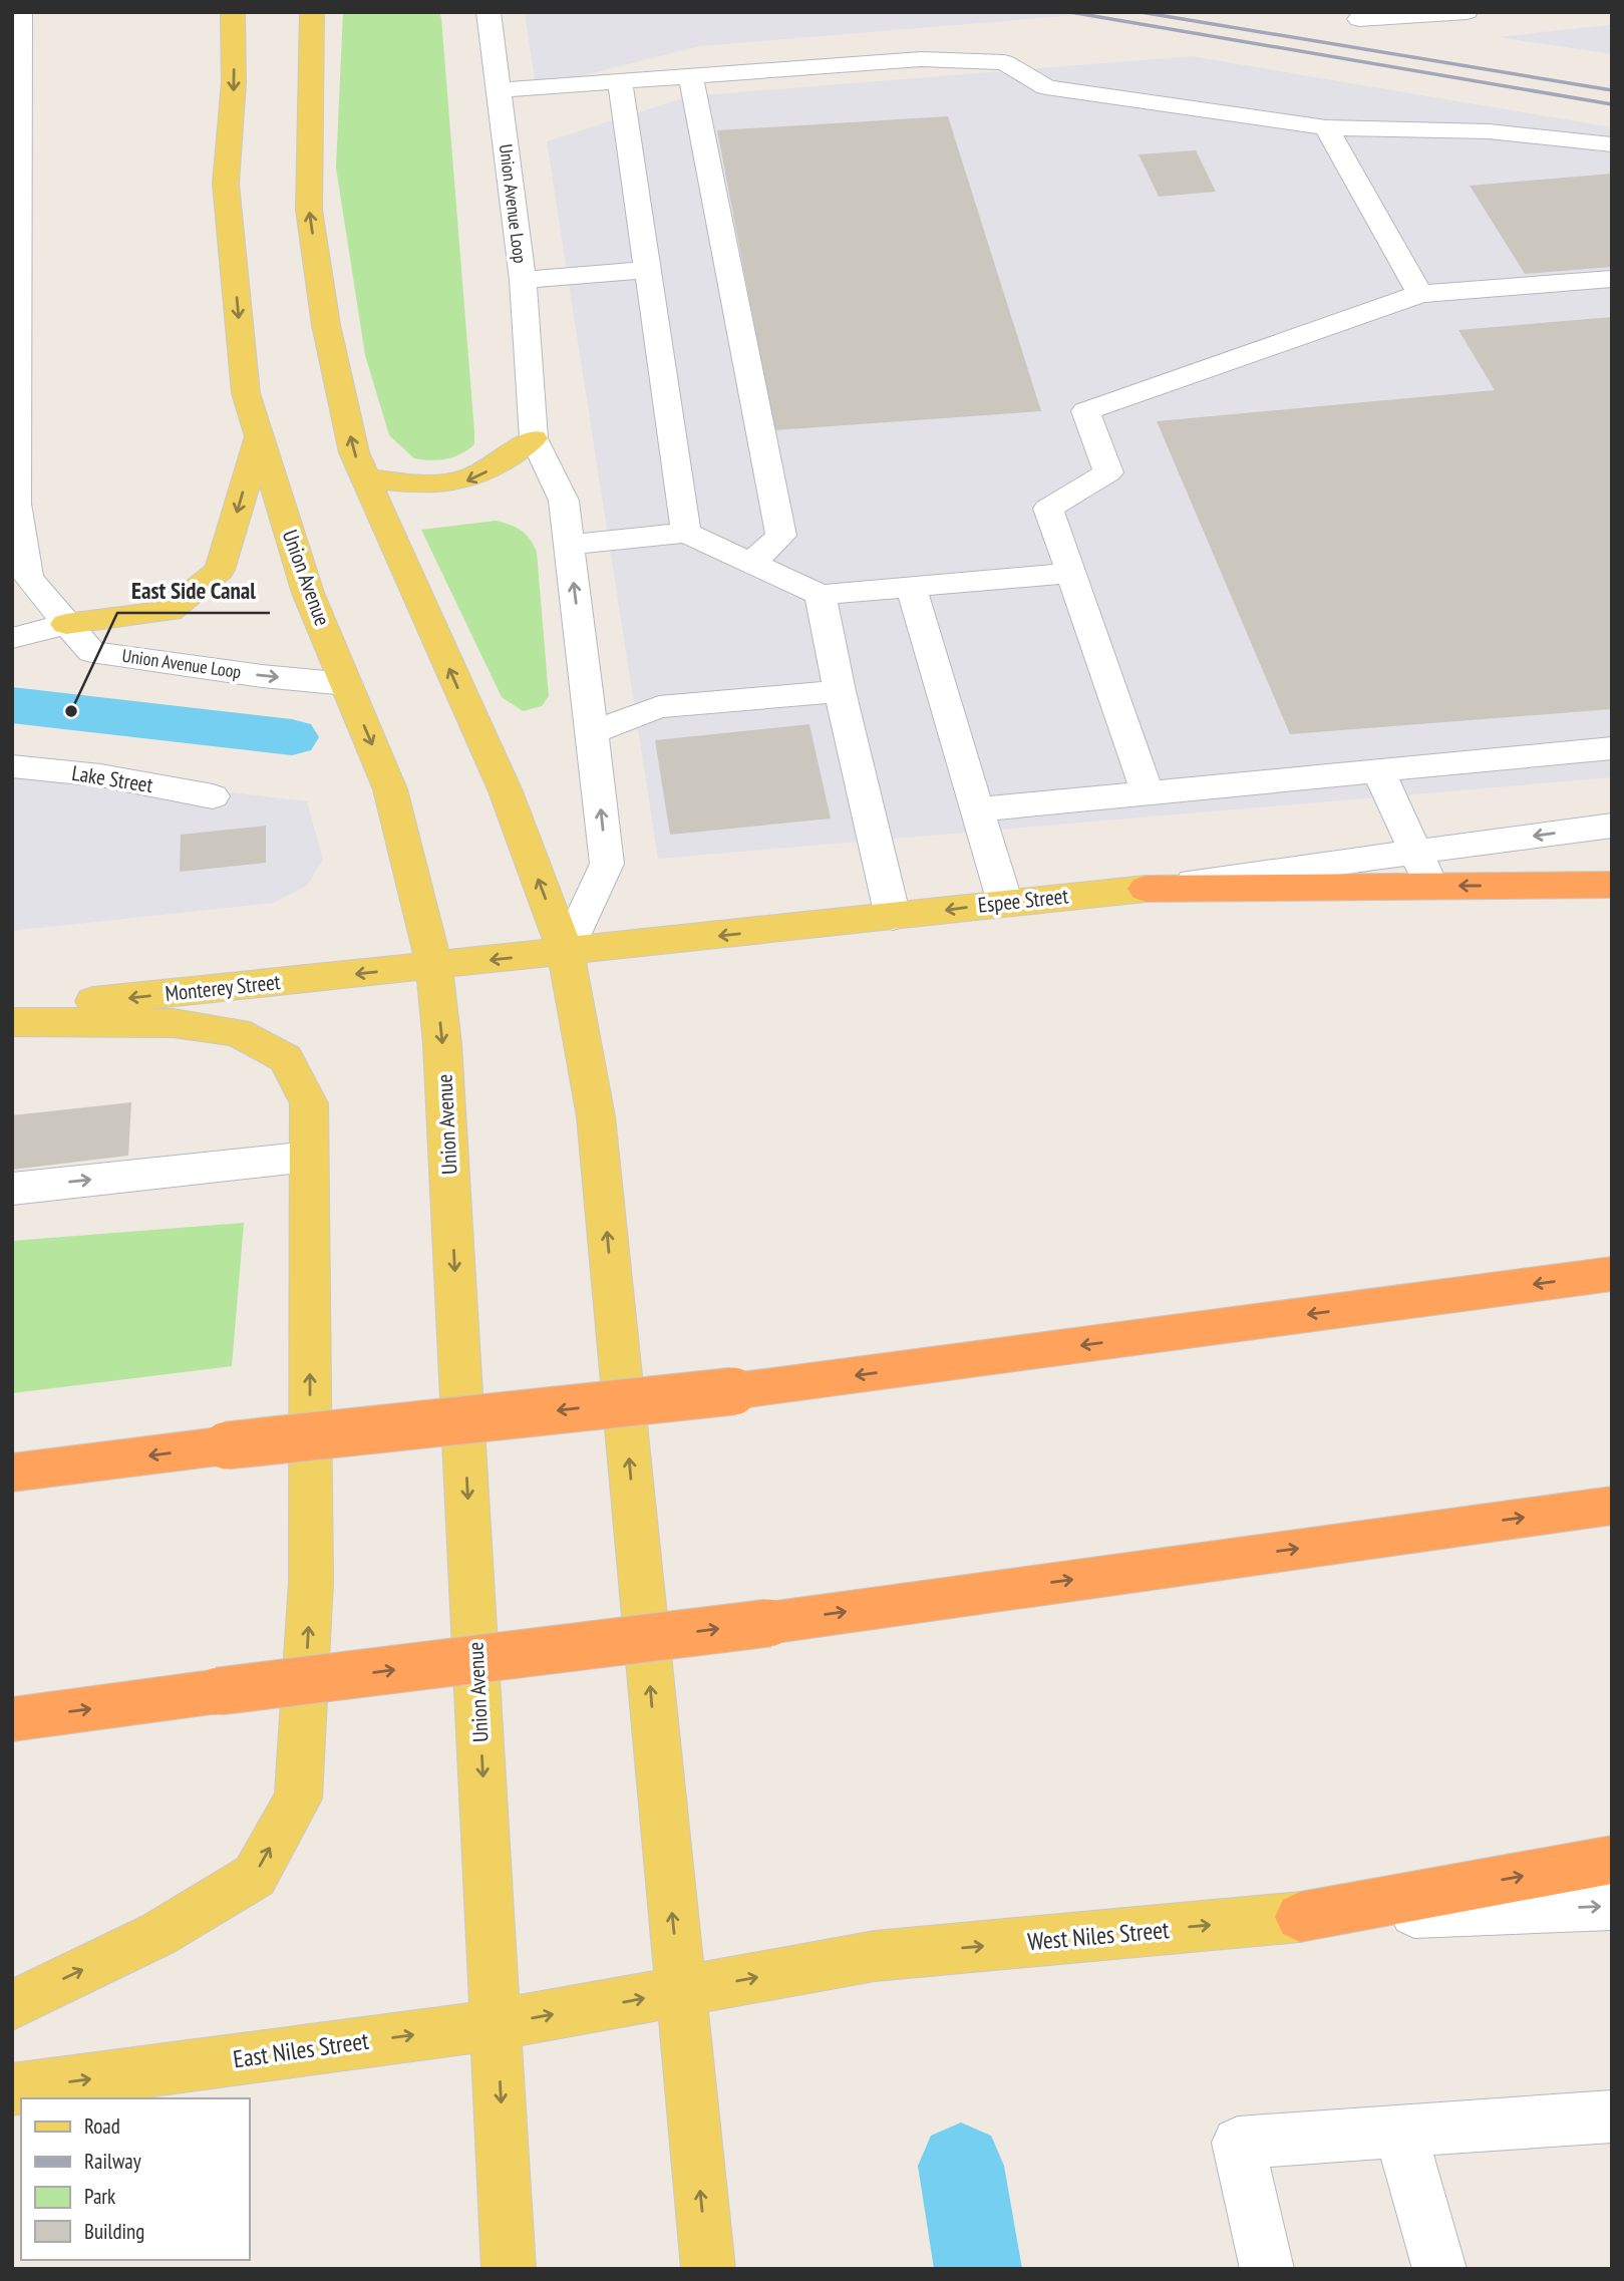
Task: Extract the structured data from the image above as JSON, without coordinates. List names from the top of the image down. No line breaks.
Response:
{"streets":{"main road":["Union Avenue","Espee Street","Monterey Street","West Niles Street","East Niles Street"],"street":["Union Avenue Loop","Lake Street"]},"crossings":[["Union Avenue Loop","Union Avenue"],["Union Avenue","Espee Street"],["Union Avenue","Monterey Street"],["Union Avenue","East Niles Street"],["Espee Street","Monterey Street"],["West Niles Street","East Niles Street"]],"one_way":["Espee Street","Monterey Street","West Niles Street","East Niles Street"],"places":["East Side Canal"],"legend":["Road","Railway","Park","Building"]}
